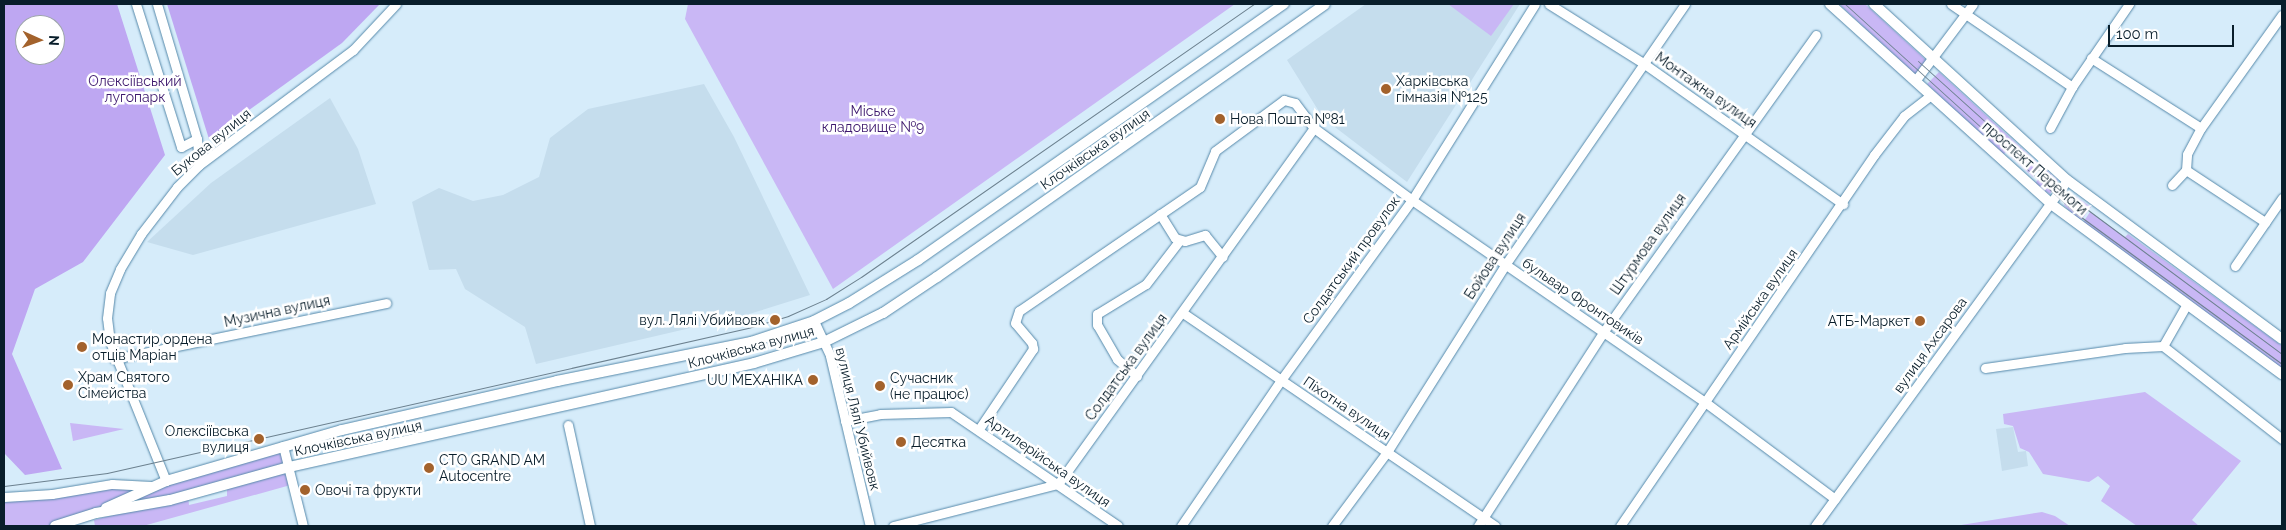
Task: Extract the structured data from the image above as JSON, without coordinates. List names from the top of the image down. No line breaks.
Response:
{"streets":{"main road":["Клочківська вулиця","проспект Перемоги"],"street":["Монтажна вулиця","Букова вулиця","Штурмова вулиця","Бойова вулиця","Солдатський провулок","Армійська вулиця","бульвар Фронтовиків","Музична вулиця","вулиця Ахсарова","Солдатська вулиця","Піхотна вулиця","вулиця Лялі Убийвовк","Артилерійська вулиця"]},"crossings":[["Монтажна вулиця","Штурмова вулиця"],["Монтажна вулиця","Бойова вулиця"],["Монтажна вулиця","Армійська вулиця"],["Букова вулиця","Клочківська вулиця"],["Букова вулиця","Музична вулиця"],["Клочківська вулиця","вулиця Лялі Убийвовк"],["проспект Перемоги","Армійська вулиця"],["проспект Перемоги","вулиця Ахсарова"],["Штурмова вулиця","бульвар Фронтовиків"],["Штурмова вулиця","Піхотна вулиця"],["Бойова вулиця","бульвар Фронтовиків"],["Бойова вулиця","Піхотна вулиця"],["Солдатський провулок","бульвар Фронтовиків"],["Солдатський провулок","Піхотна вулиця"],["Армійська вулиця","бульвар Фронтовиків"],["бульвар Фронтовиків","вулиця Ахсарова"],["бульвар Фронтовиків","Солдатська вулиця"],["бульвар Фронтовиків","Артилерійська вулиця"],["Солдатська вулиця","Піхотна вулиця"],["Солдатська вулиця","Артилерійська вулиця"],["вулиця Лялі Убийвовк","Артилерійська вулиця"]],"parks":["Олексіївський лугопарк","Міське кладовище №9"],"places":["Харківська гімназія №125","Нова Пошта №81","вул. Лялі Убийвовк","АТБ-Маркет","Монастир ордена отців Маріан","UU МЕХАНІКА","Храм Святого Сімейства","Сучасник (не працює)","Олексіївська вулиця","Десятка","СТО GRAND AM Autocentre","Овочі та фрукти"],"scale_bar":"100 m","north":"right"}
